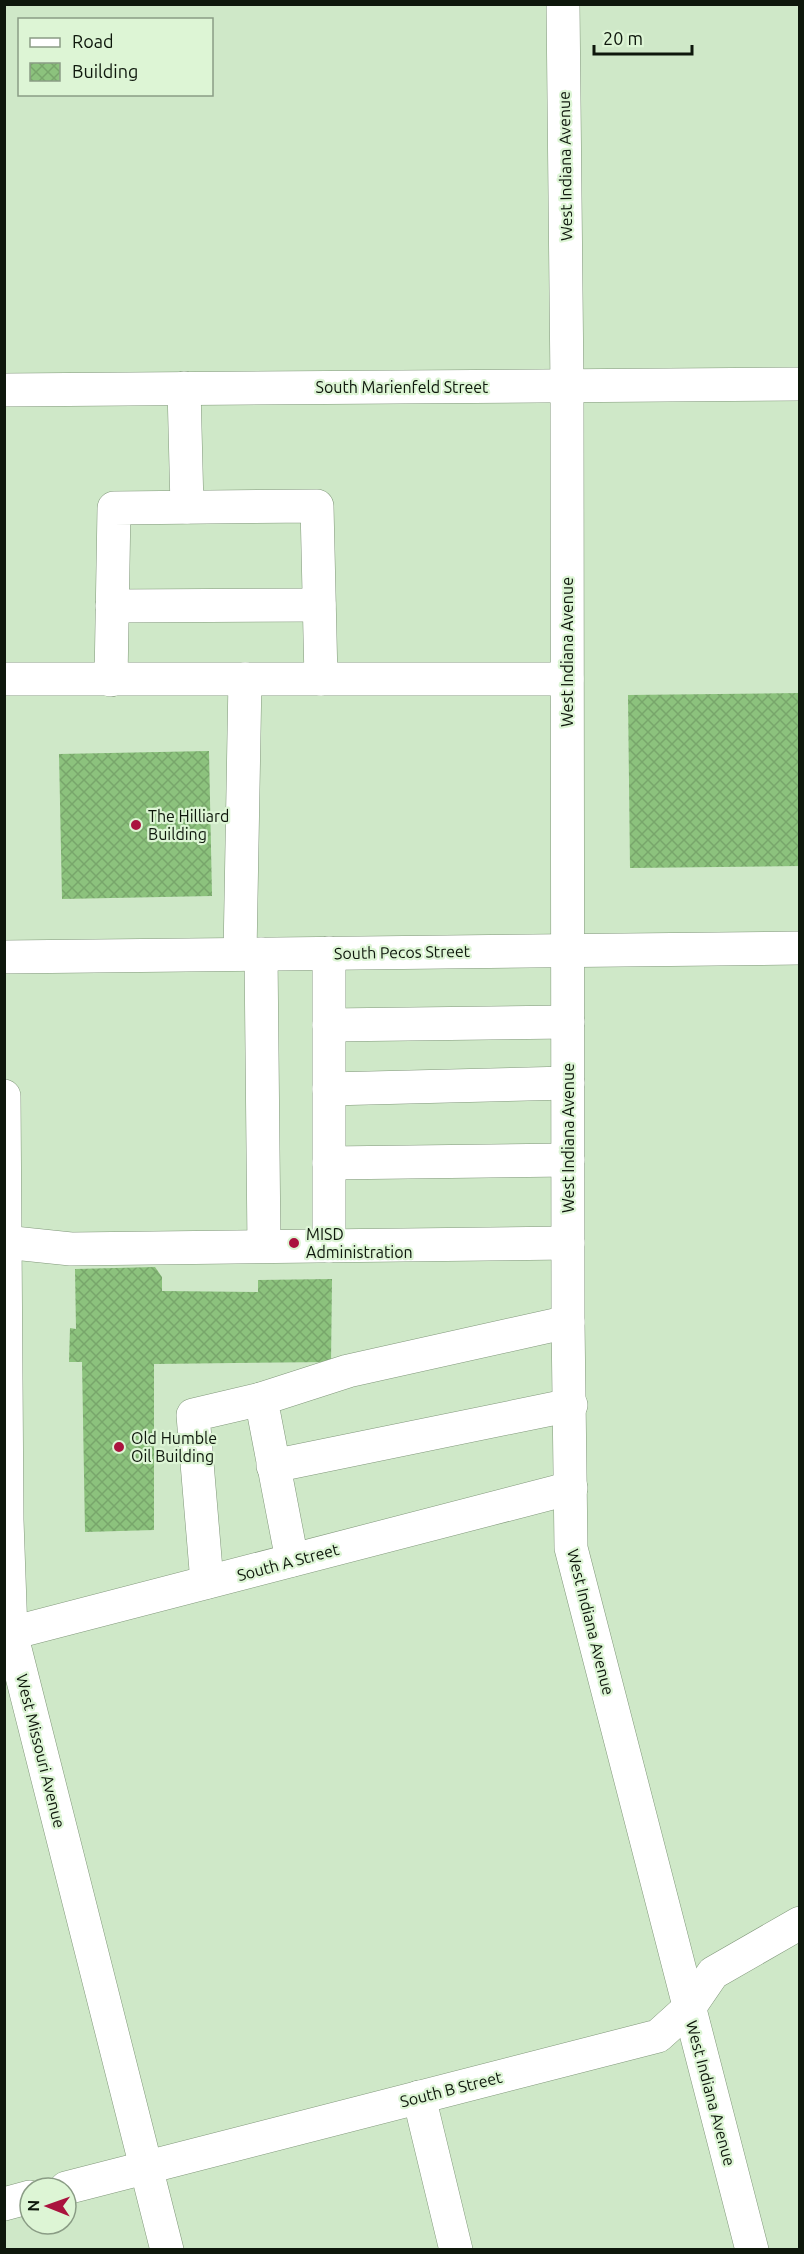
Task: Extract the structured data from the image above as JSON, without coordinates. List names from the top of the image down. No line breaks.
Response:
{"streets":{"street":["West Indiana Avenue","South Marienfeld Street","South Pecos Street","South A Street","West Missouri Avenue","South B Street"]},"crossings":[["West Indiana Avenue","South Marienfeld Street"],["West Indiana Avenue","South Pecos Street"],["West Indiana Avenue","South A Street"],["West Indiana Avenue","South B Street"],["South A Street","West Missouri Avenue"],["West Missouri Avenue","South B Street"]],"places":["The Hilliard Building","MISD Administration","Old Humble Oil Building"],"legend":["Road","Building"],"scale_bar":"20 m","north":"left"}
